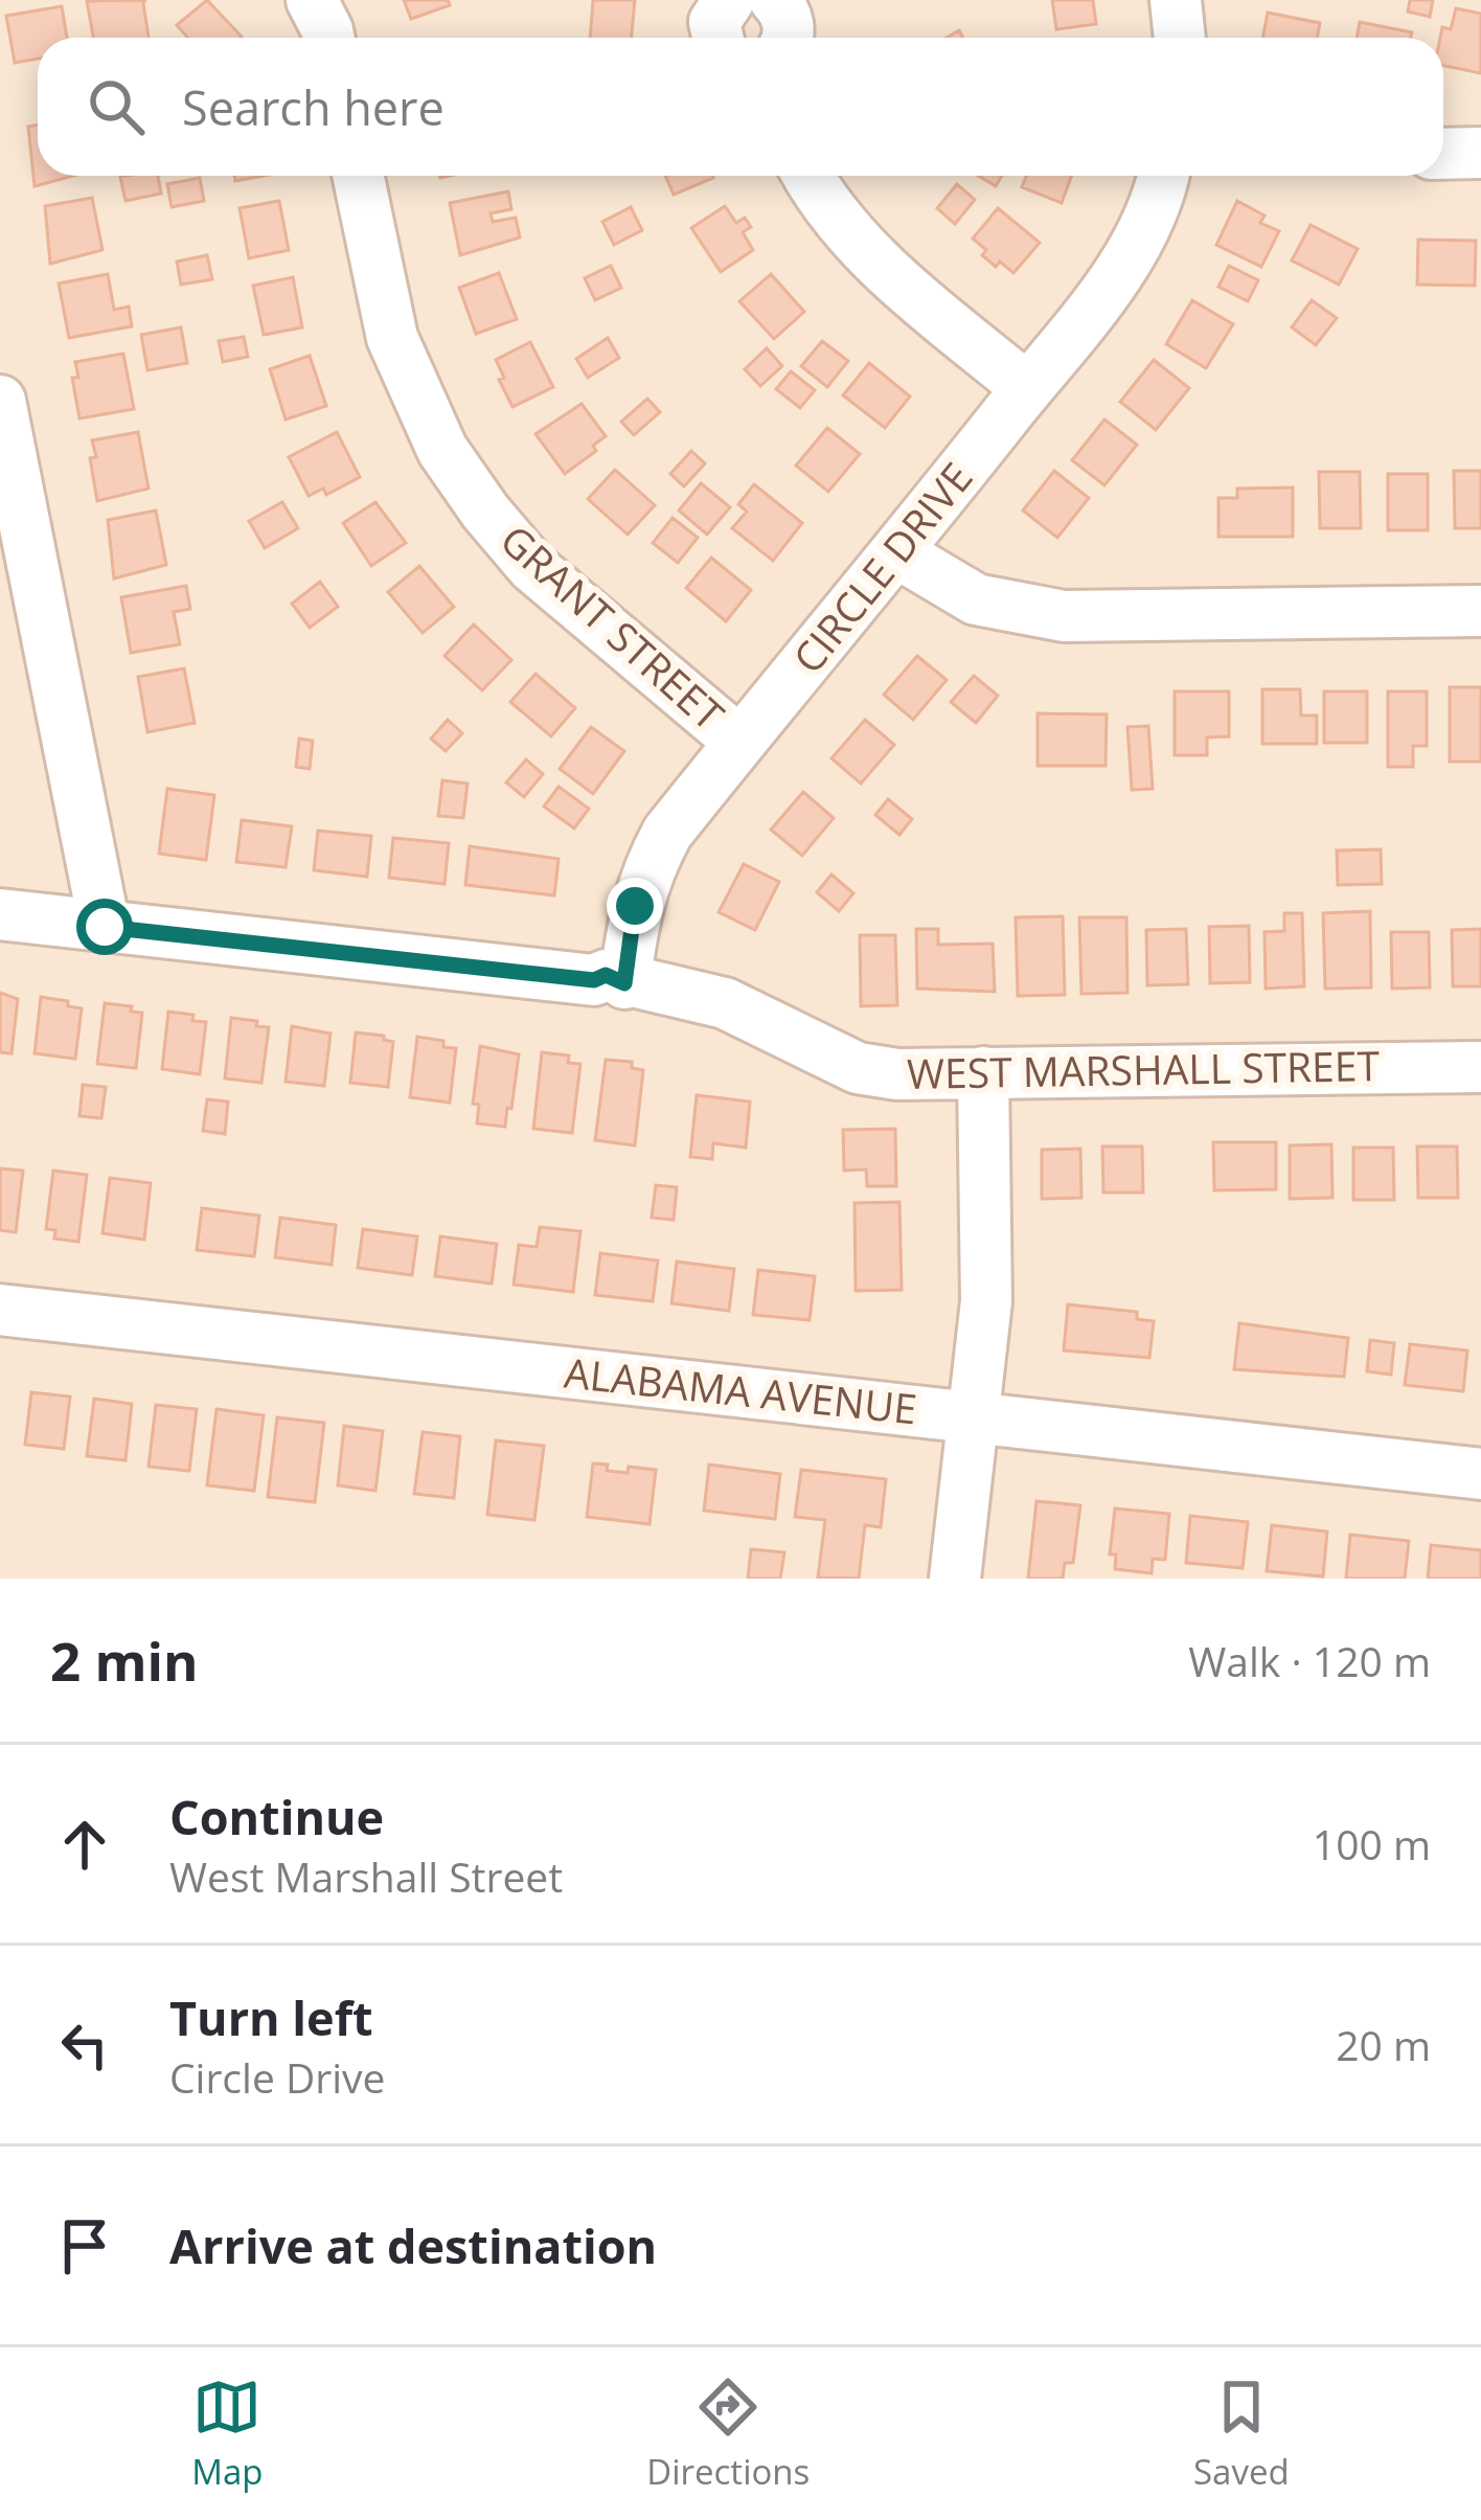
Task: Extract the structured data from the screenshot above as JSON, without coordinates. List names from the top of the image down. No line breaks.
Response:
{"streets":{"street":["CIRCLE DRIVE","GRANT STREET","WEST MARSHALL STREET","ALABAMA AVENUE"]},"crossings":[["CIRCLE DRIVE","GRANT STREET"],["CIRCLE DRIVE","WEST MARSHALL STREET"]],"page":{"search":"Search here","heading":["2 min","Walk · 120 m"],"list":[["Continue","West Marshall Street","100 m"],["Turn left","Circle Drive","20 m"],"Arrive at destination"],"nav":["Map","Directions","Saved"]}}
